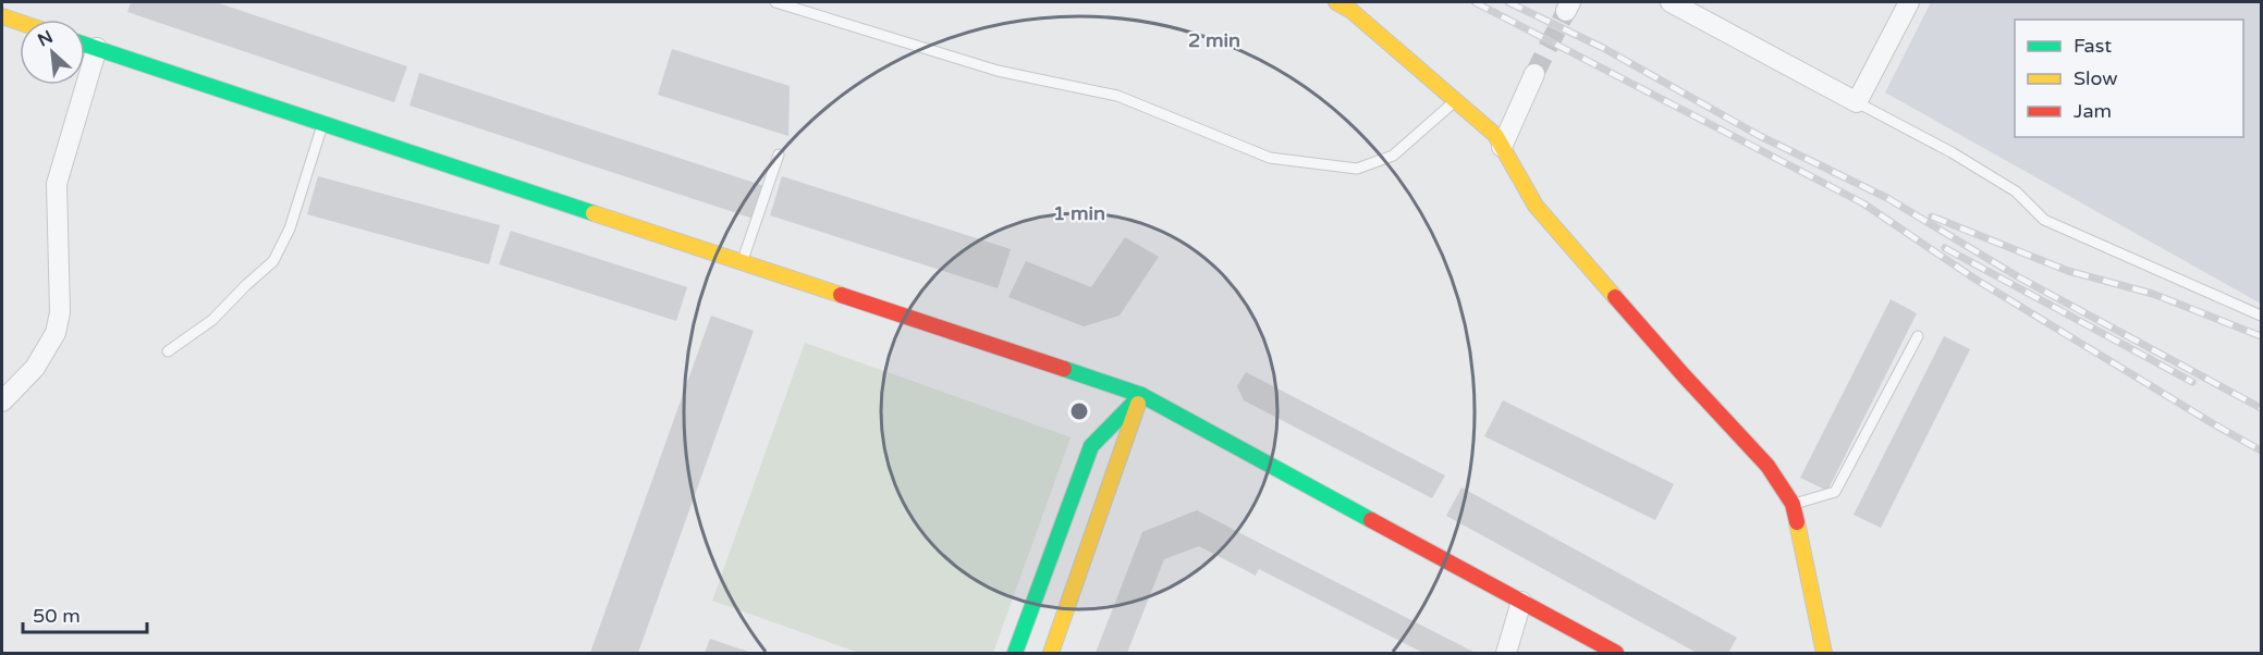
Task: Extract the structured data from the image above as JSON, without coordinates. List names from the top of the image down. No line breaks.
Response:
{"legend":["Fast","Slow","Jam"],"scale_bar":"50 m","north":"top left","rings":["2 min","1 min"]}
